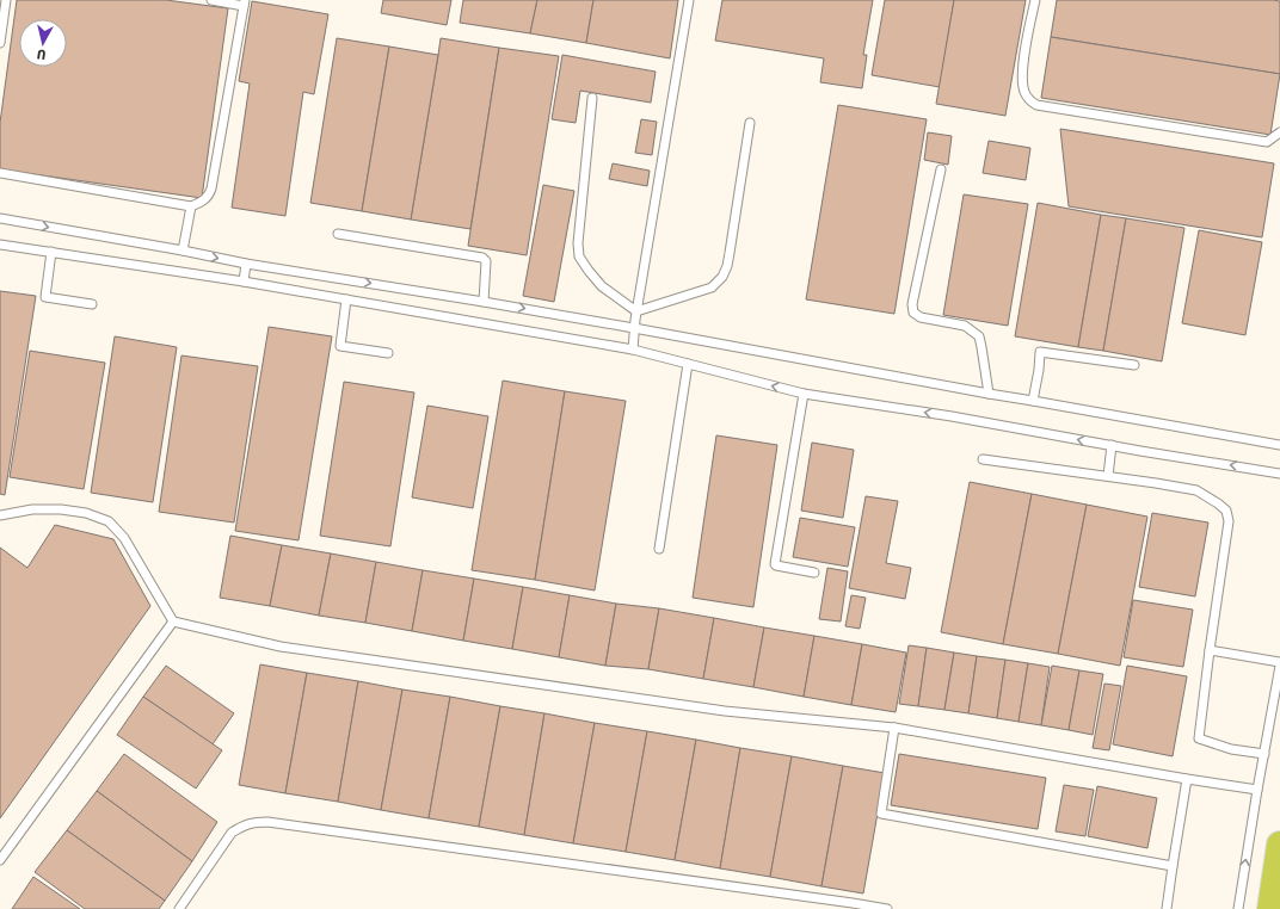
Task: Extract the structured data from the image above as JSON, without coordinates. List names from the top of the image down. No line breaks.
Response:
{"north":"bottom"}
